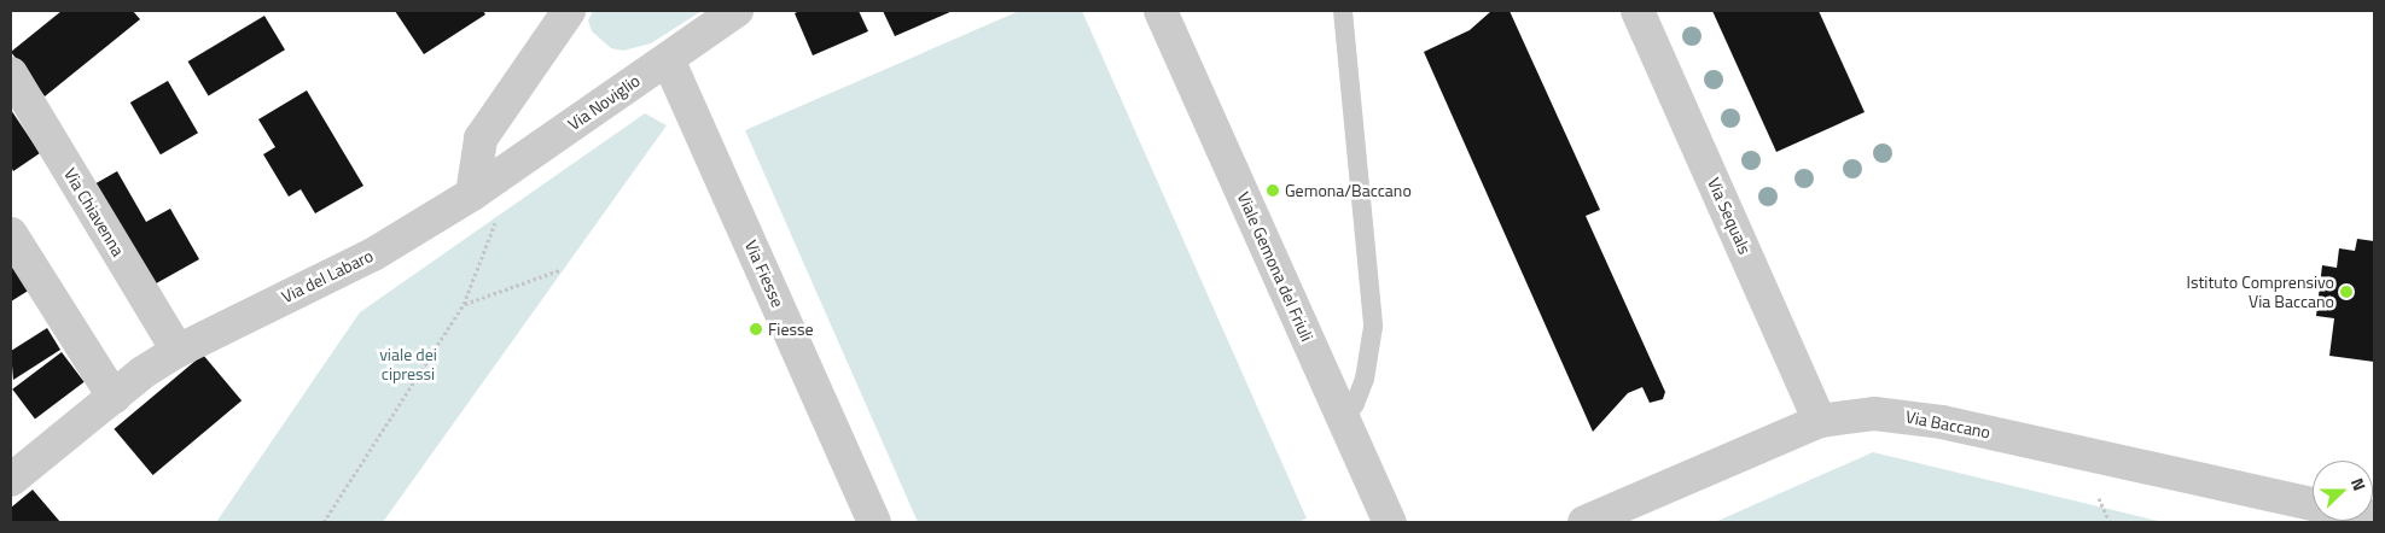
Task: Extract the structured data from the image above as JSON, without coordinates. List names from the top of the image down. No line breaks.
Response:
{"streets":{"street":["Via Noviglio","Via Chiavenna","Via Sequals","Viale Gemona del Friuli","Via Fiesse","Via del Labaro","Via Baccano"]},"crossings":[["Via Noviglio","Via Fiesse"],["Via Noviglio","Via del Labaro"],["Via Chiavenna","Via del Labaro"],["Via Sequals","Via Baccano"]],"parks":["viale dei cipressi"],"places":["Gemona/Baccano","Istituto Comprensivo Via Baccano","Fiesse"],"north":"right"}
